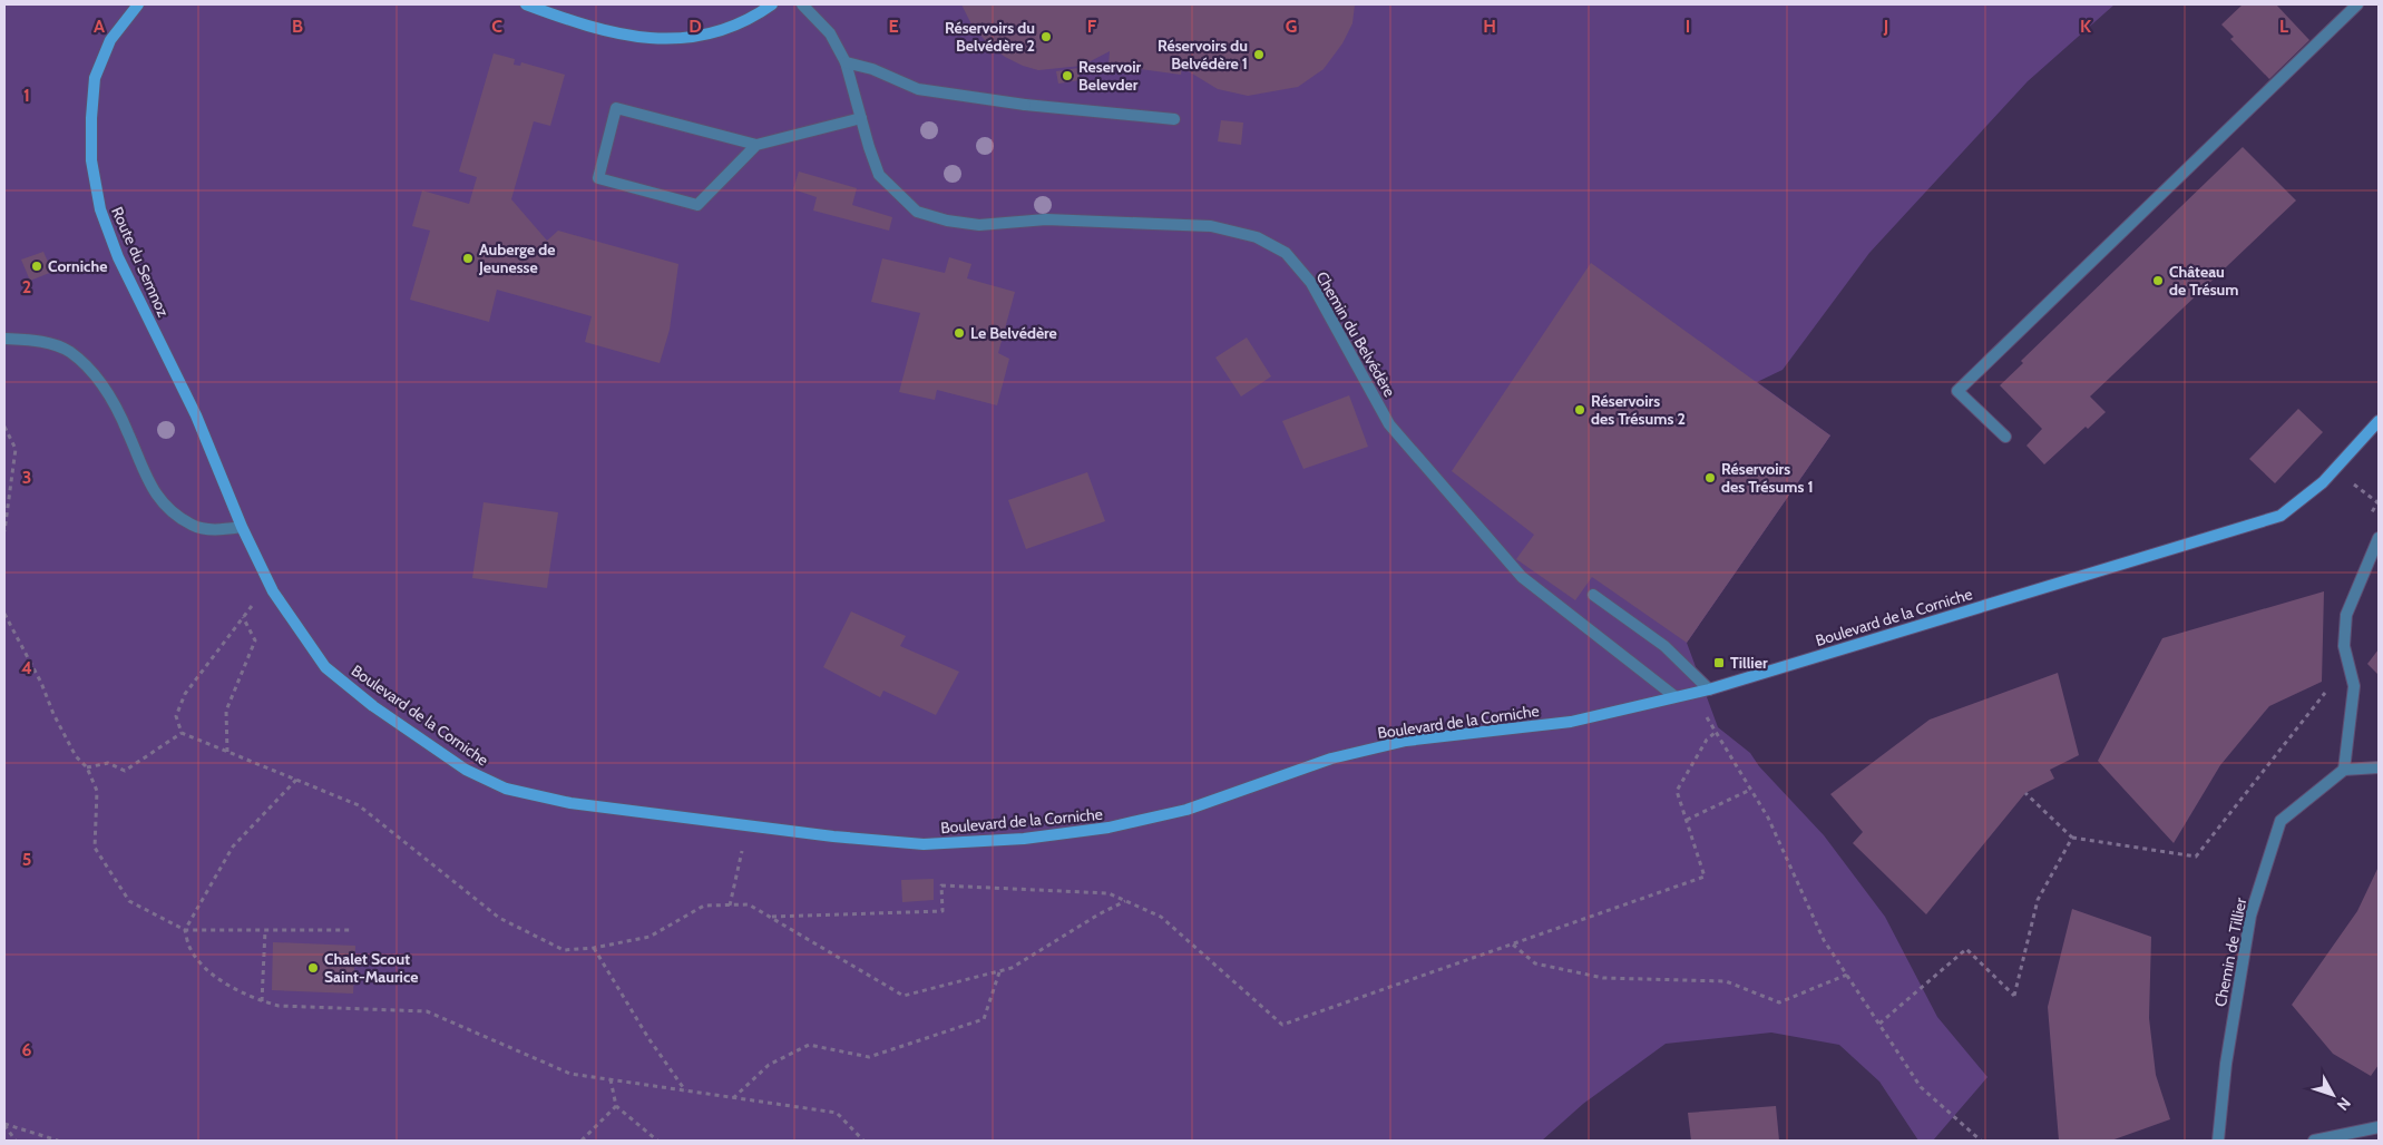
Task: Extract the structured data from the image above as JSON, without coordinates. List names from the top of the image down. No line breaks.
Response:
{"streets":{"main road":["Route du Semnoz","Boulevard de la Corniche"],"street":["Chemin du Belvédère","Chemin de Tillier"]},"crossings":[["Route du Semnoz","Boulevard de la Corniche"],["Chemin du Belvédère","Boulevard de la Corniche"]],"places":{"other":["Réservoirs du Belvédère 2","Réservoirs du Belvédère 1","Reservoir Belevder","Auberge de Jeunesse","Corniche","Château de Trésum","Le Belvédère","Réservoirs des Trésums 2","Réservoirs des Trésums 1","Chalet Scout Saint-Maurice"],"transit":["Tillier"]},"north":"bottom right","grid":{"columns":["A","B","C","D","E","F","G","H","I","J","K","L"],"rows":["1","2","3","4","5","6"]}}
